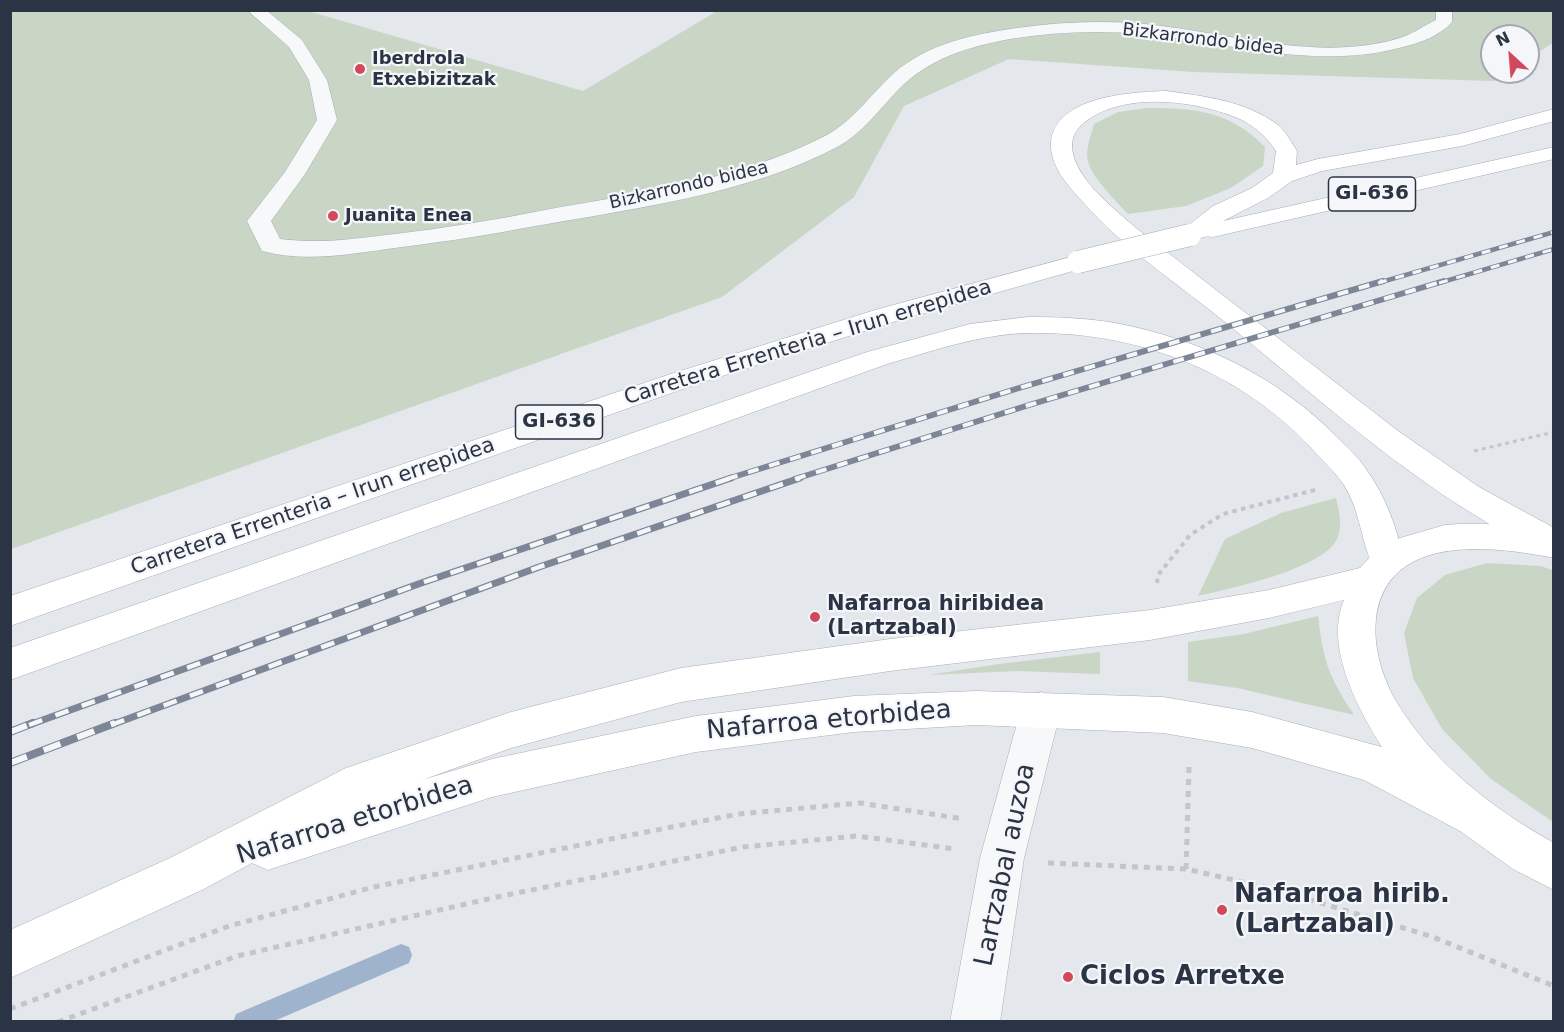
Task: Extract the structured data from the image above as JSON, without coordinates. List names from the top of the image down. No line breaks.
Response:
{"streets":{"main road":["GI-636","Carretera Errenteria – Irun errepidea","Nafarroa etorbidea"],"street":["Bizkarrondo bidea","Lartzabal auzoa"]},"crossings":[["Nafarroa etorbidea","Lartzabal auzoa"]],"places":["Iberdrola Etxebizitzak","Juanita Enea","Nafarroa hiribidea (Lartzabal)","Nafarroa hirib. (Lartzabal)","Ciclos Arretxe"],"north":"top left"}
